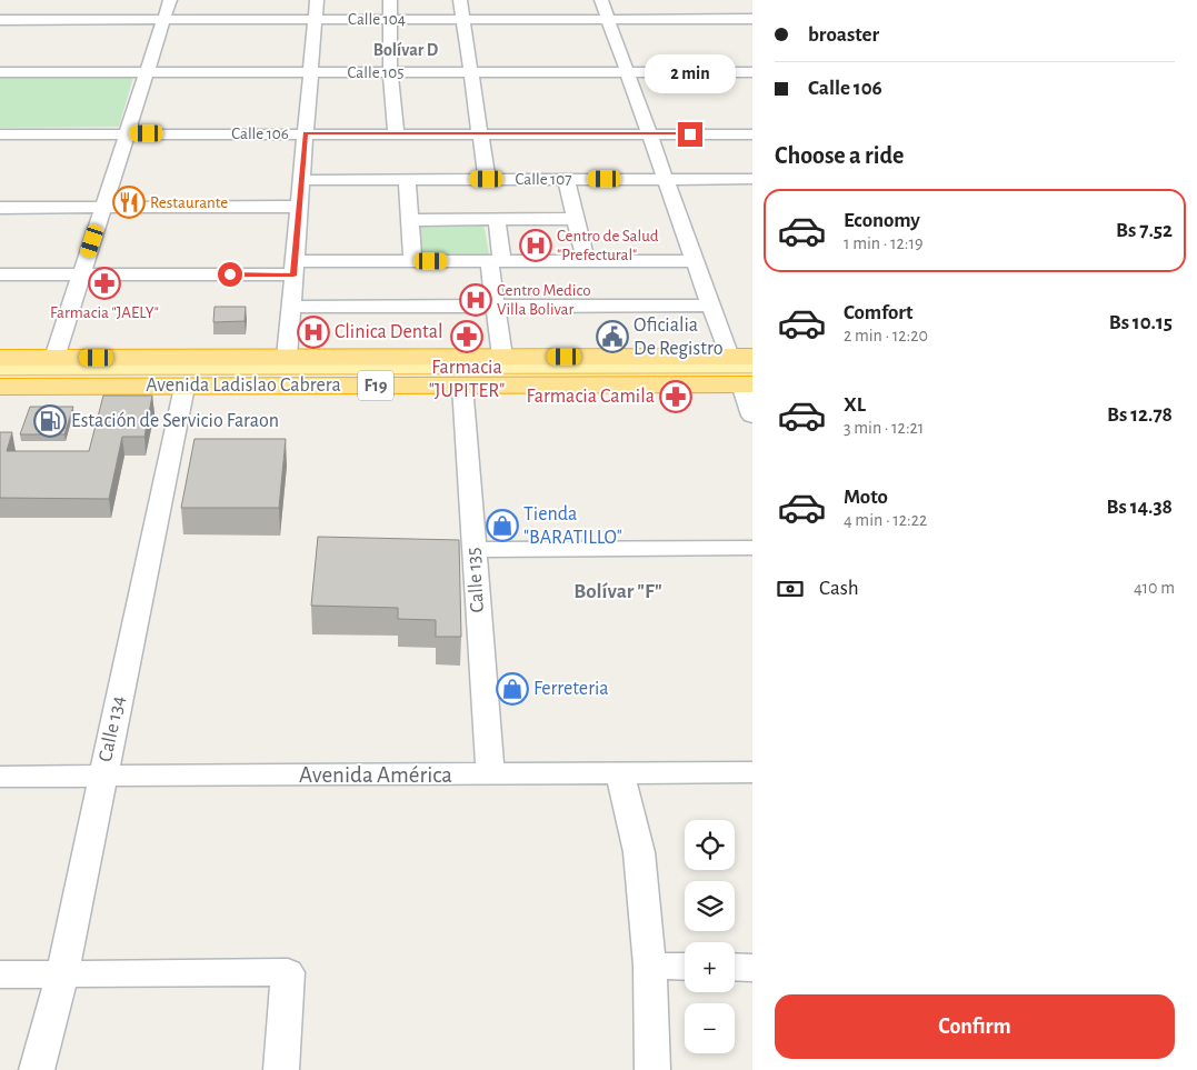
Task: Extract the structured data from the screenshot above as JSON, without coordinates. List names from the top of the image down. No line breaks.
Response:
{"streets":{"highway":["Avenida Ladislao Cabrera","F19"],"street":["Calle 104","Calle 105","Calle 106","Calle 107","Calle 135","Calle 134","Avenida América"]},"crossings":[["Avenida Ladislao Cabrera","Calle 135"],["Avenida Ladislao Cabrera","Calle 134"],["Calle 135","Avenida América"],["Calle 134","Avenida América"]],"districts":["Bolívar D","Bolívar \"F\""],"places":{"restaurant":["Restaurante"],"hospital":["Centro de Salud \"Prefectural\"","Centro Medico Villa Bolivar","Clinica Dental"],"pharmacy":["Farmacia \"JAELY\"","Farmacia \"JUPITER\"","Farmacia Camila"],"public building":["Oficialia De Registro"],"fuel station":["Estación de Servicio Faraon"],"shop":["Tienda \"BARATILLO\"","Ferreteria"]},"page":{"banner":["broaster","Calle 106"],"bubble":"2 min","heading":"Choose a ride","list":[{"name":"Economy","note":"1 min · 12:19","value":"Bs 7.52"},{"name":"Comfort","note":"2 min · 12:20","value":"Bs 10.15"},{"name":"XL","note":"3 min · 12:21","value":"Bs 12.78"},{"name":"Moto","note":"4 min · 12:22","value":"Bs 14.38"}],"pay":["Cash","410 m"],"map_buttons":["+","−"],"buttons":"Confirm"}}
